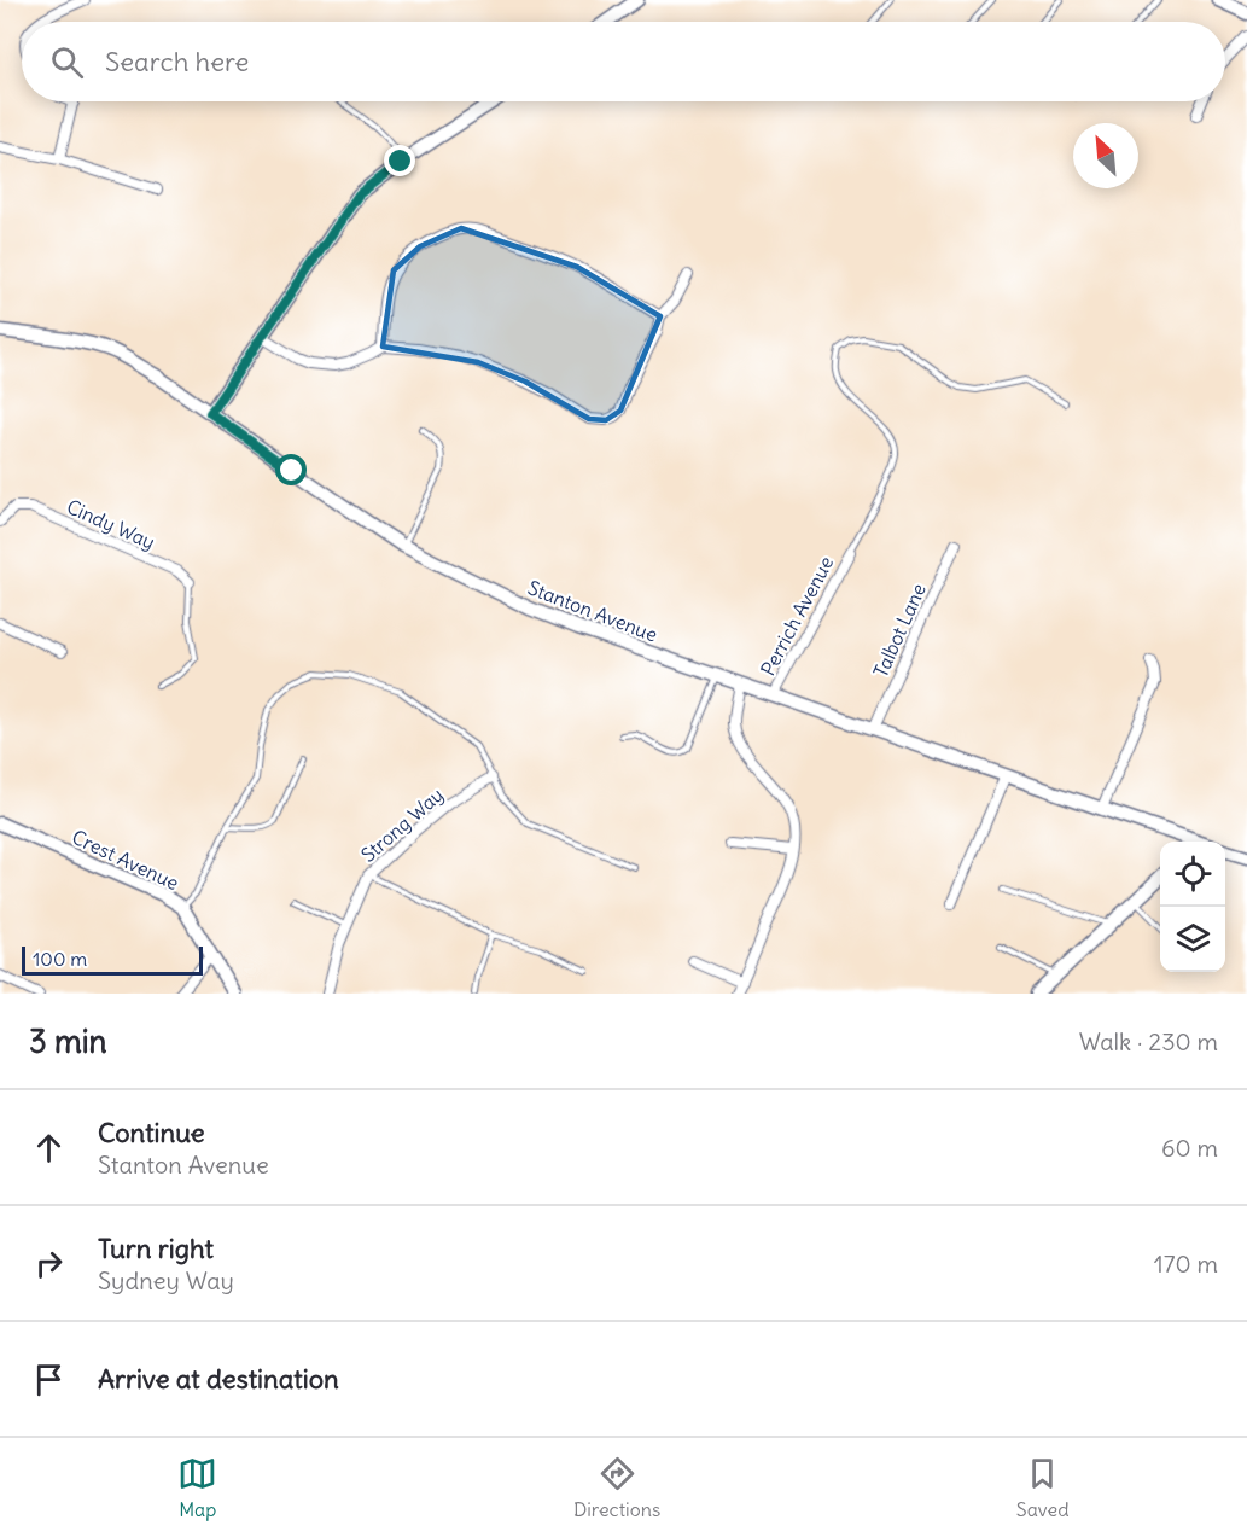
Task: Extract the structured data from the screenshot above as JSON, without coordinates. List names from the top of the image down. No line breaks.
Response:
{"streets":{"street":["Cindy Way","Stanton Avenue","Perrich Avenue","Talbot Lane","Strong Way","Crest Avenue"]},"crossings":[["Stanton Avenue","Perrich Avenue"],["Stanton Avenue","Talbot Lane"]],"scale_bar":"100 m","north":"top left","page":{"search":"Search here","scale":"100 m","heading":["3 min","Walk · 230 m"],"list":[["Continue","Stanton Avenue","60 m"],["Turn right","Sydney Way","170 m"],"Arrive at destination"],"nav":["Map","Directions","Saved"]}}
